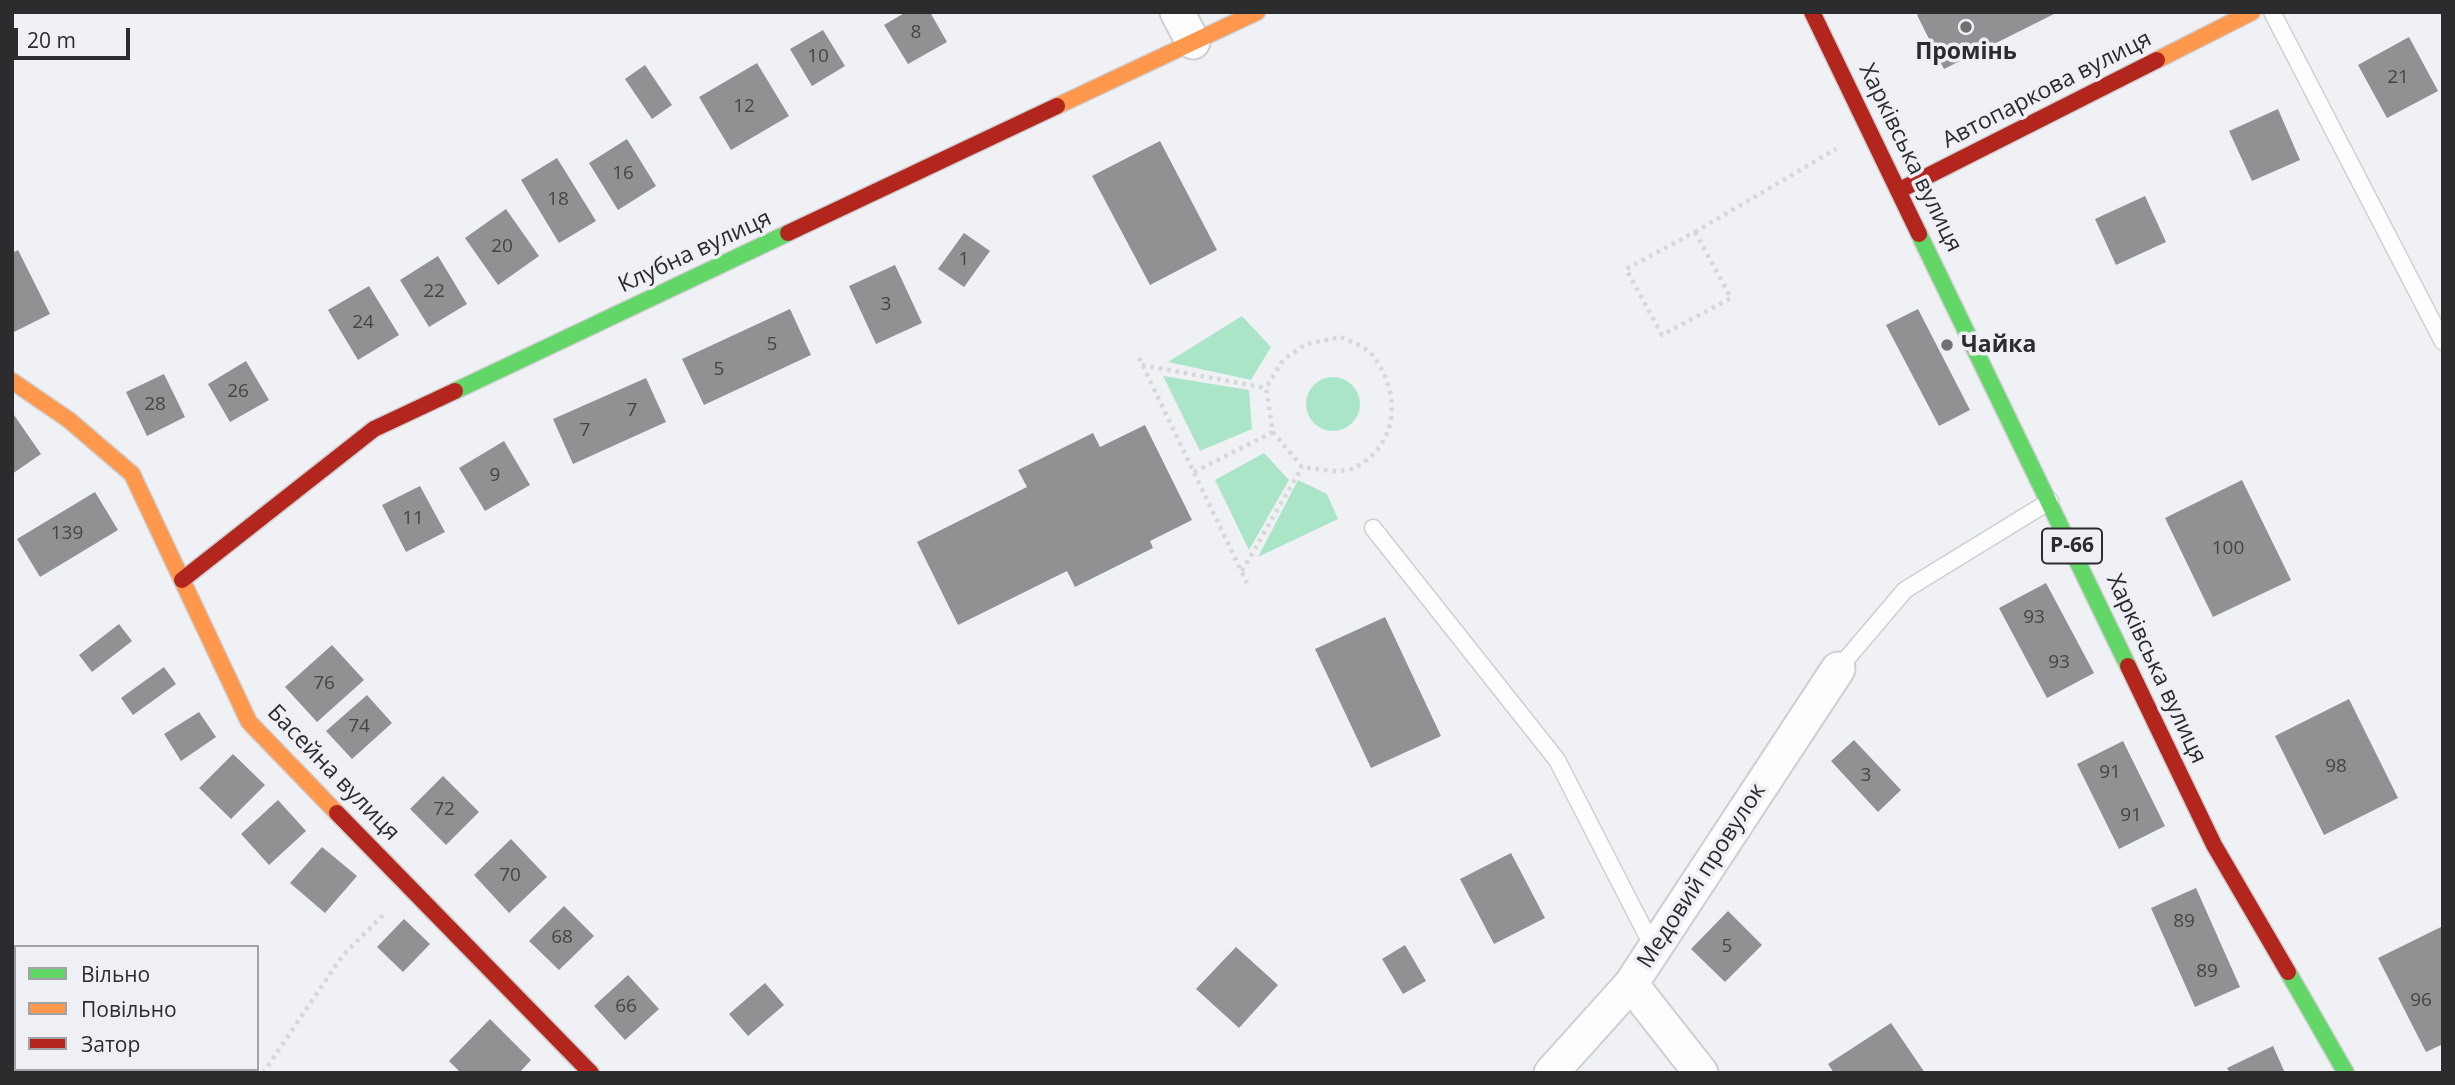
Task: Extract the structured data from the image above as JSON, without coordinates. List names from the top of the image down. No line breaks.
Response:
{"streets":{"street":["Автопаркова вулиця","Харківська вулиця","Клубна вулиця","Р-66","Басейна вулиця","Медовий провулок"]},"crossings":[["Автопаркова вулиця","Харківська вулиця"],["Клубна вулиця","Басейна вулиця"]],"places":["Промінь","Чайка"],"house_numbers":["8","10","21","12","16","18","20","1","22","3","24","5","5","26","28","7","7","9","11","139","100","93","93","76","74","98","91","3","72","91","70","89","68","5","89","96","66"],"legend":["Вільно","Повільно","Затор"],"scale_bar":"20 m"}
